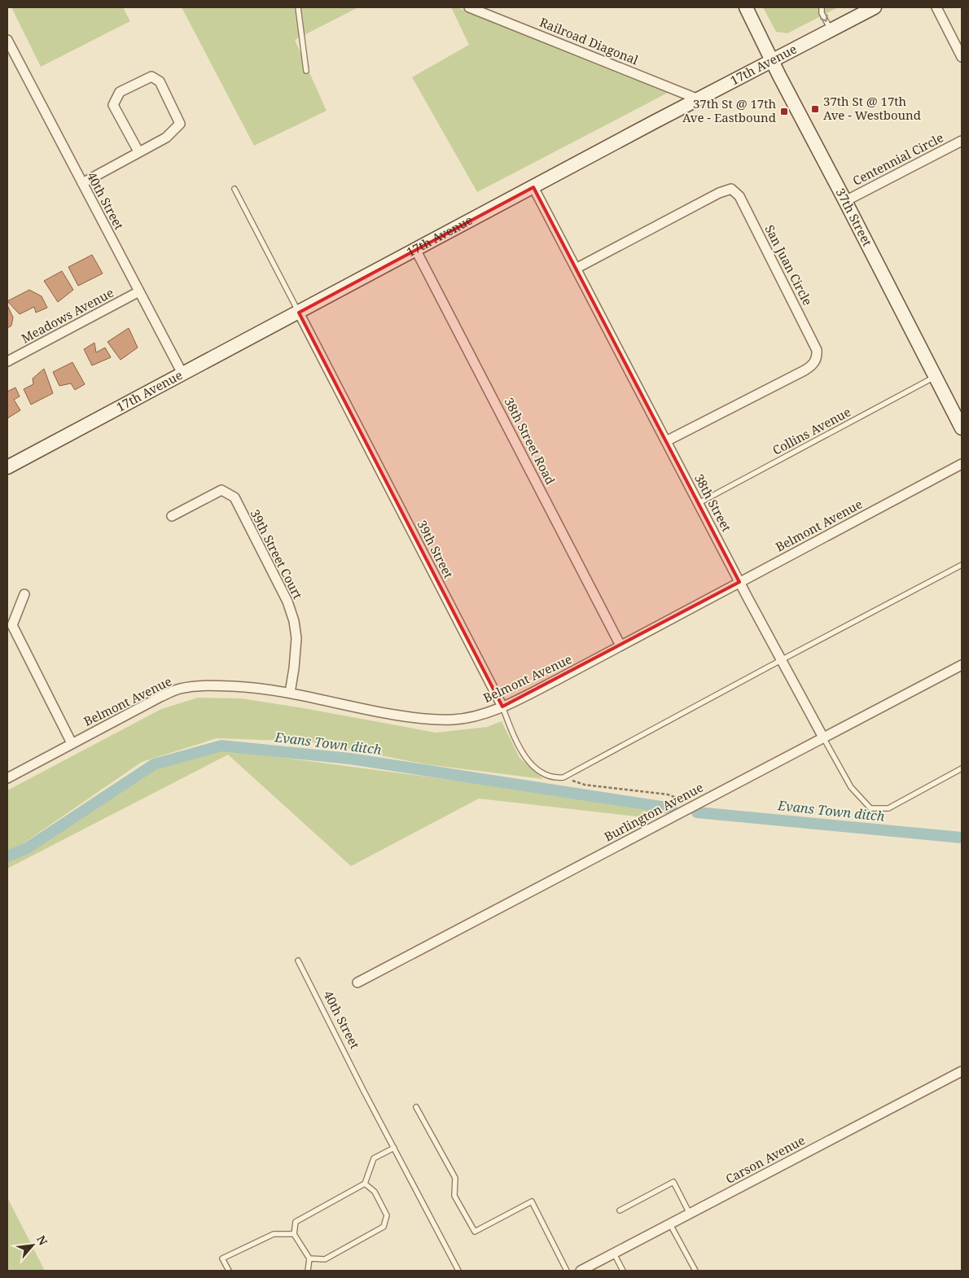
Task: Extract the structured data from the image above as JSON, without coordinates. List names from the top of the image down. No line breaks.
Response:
{"streets":{"main road":["17th Avenue","37th Street"],"street":["Railroad Diagonal","Centennial Circle","40th Street","San Juan Circle","Meadows Avenue","38th Street Road","38th Street","Belmont Avenue","39th Street","39th Street Court","Burlington Avenue","Carson Avenue"],"lane":["Collins Avenue"]},"crossings":[["Railroad Diagonal","17th Avenue"],["17th Avenue","40th Street"],["17th Avenue","37th Street"],["17th Avenue","38th Street Road"],["17th Avenue","38th Street"],["17th Avenue","39th Street"],["Centennial Circle","37th Street"],["40th Street","Meadows Avenue"],["37th Street","Collins Avenue"],["San Juan Circle","38th Street"],["Collins Avenue","38th Street"],["38th Street Road","Belmont Avenue"],["38th Street","Belmont Avenue"],["38th Street","Burlington Avenue"],["Belmont Avenue","39th Street"],["Belmont Avenue","39th Street Court"]],"water":["Evans Town ditch"],"places":{"transit":["37th St @ 17th Ave - Westbound","37th St @ 17th Ave - Eastbound"]},"north":"top right"}
